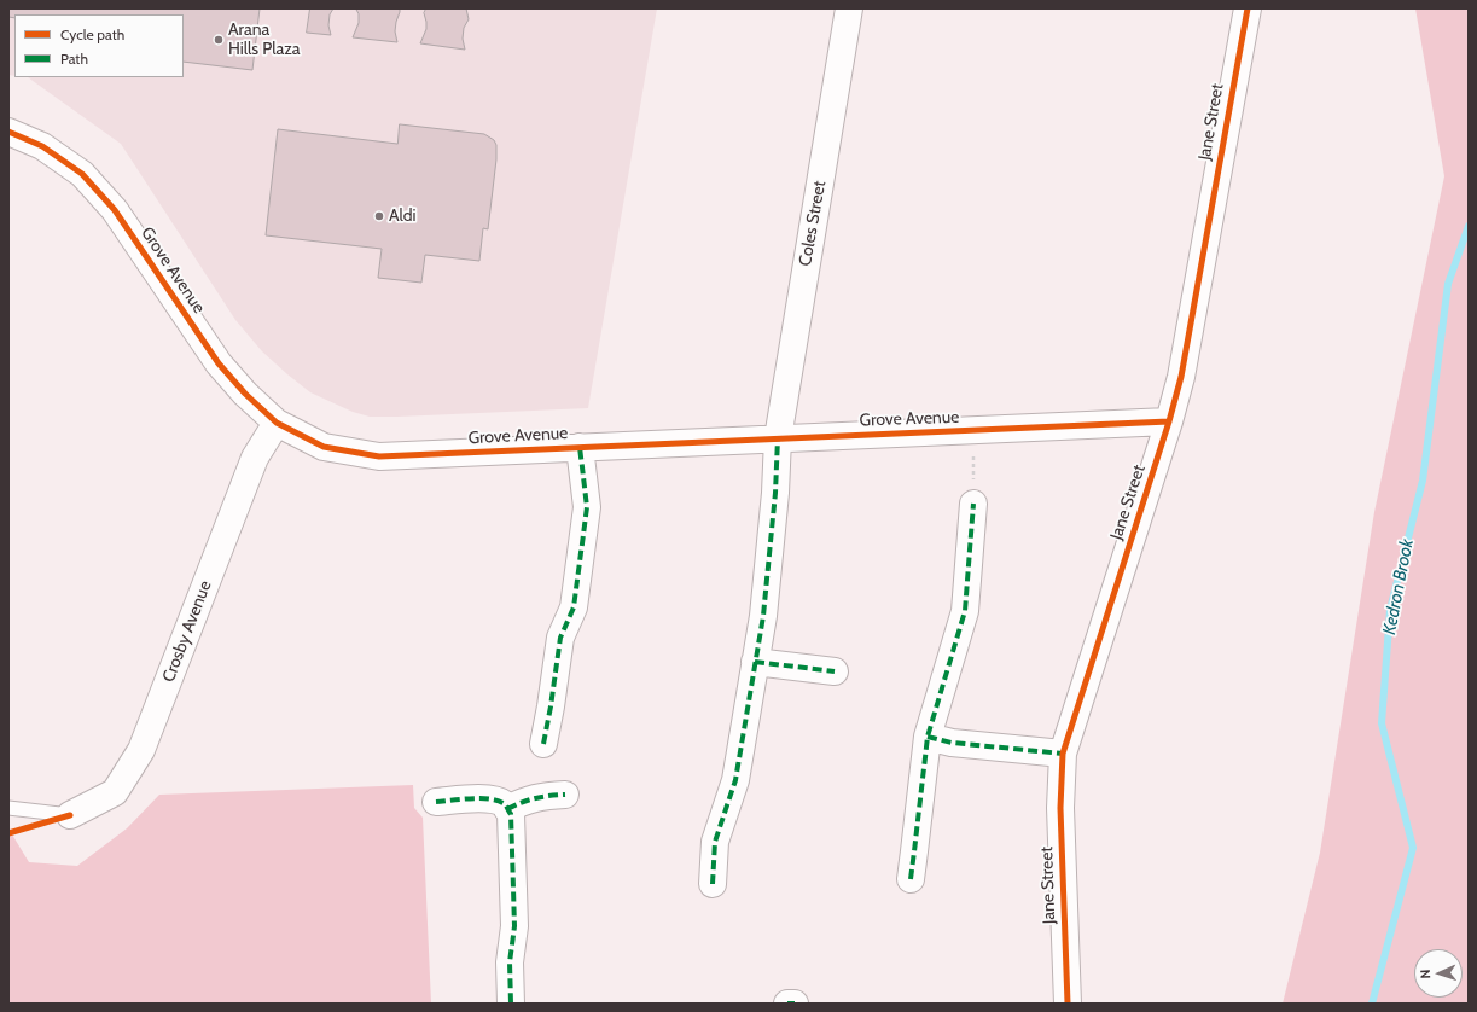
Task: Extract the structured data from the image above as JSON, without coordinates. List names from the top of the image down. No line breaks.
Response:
{"streets":{"street":["Jane Street","Coles Street","Grove Avenue","Crosby Avenue"]},"crossings":[["Jane Street","Grove Avenue"],["Coles Street","Grove Avenue"],["Grove Avenue","Crosby Avenue"]],"water":["Kedron Brook"],"places":["Arana Hills Plaza","Aldi"],"legend":["Cycle path","Path"],"north":"left"}
